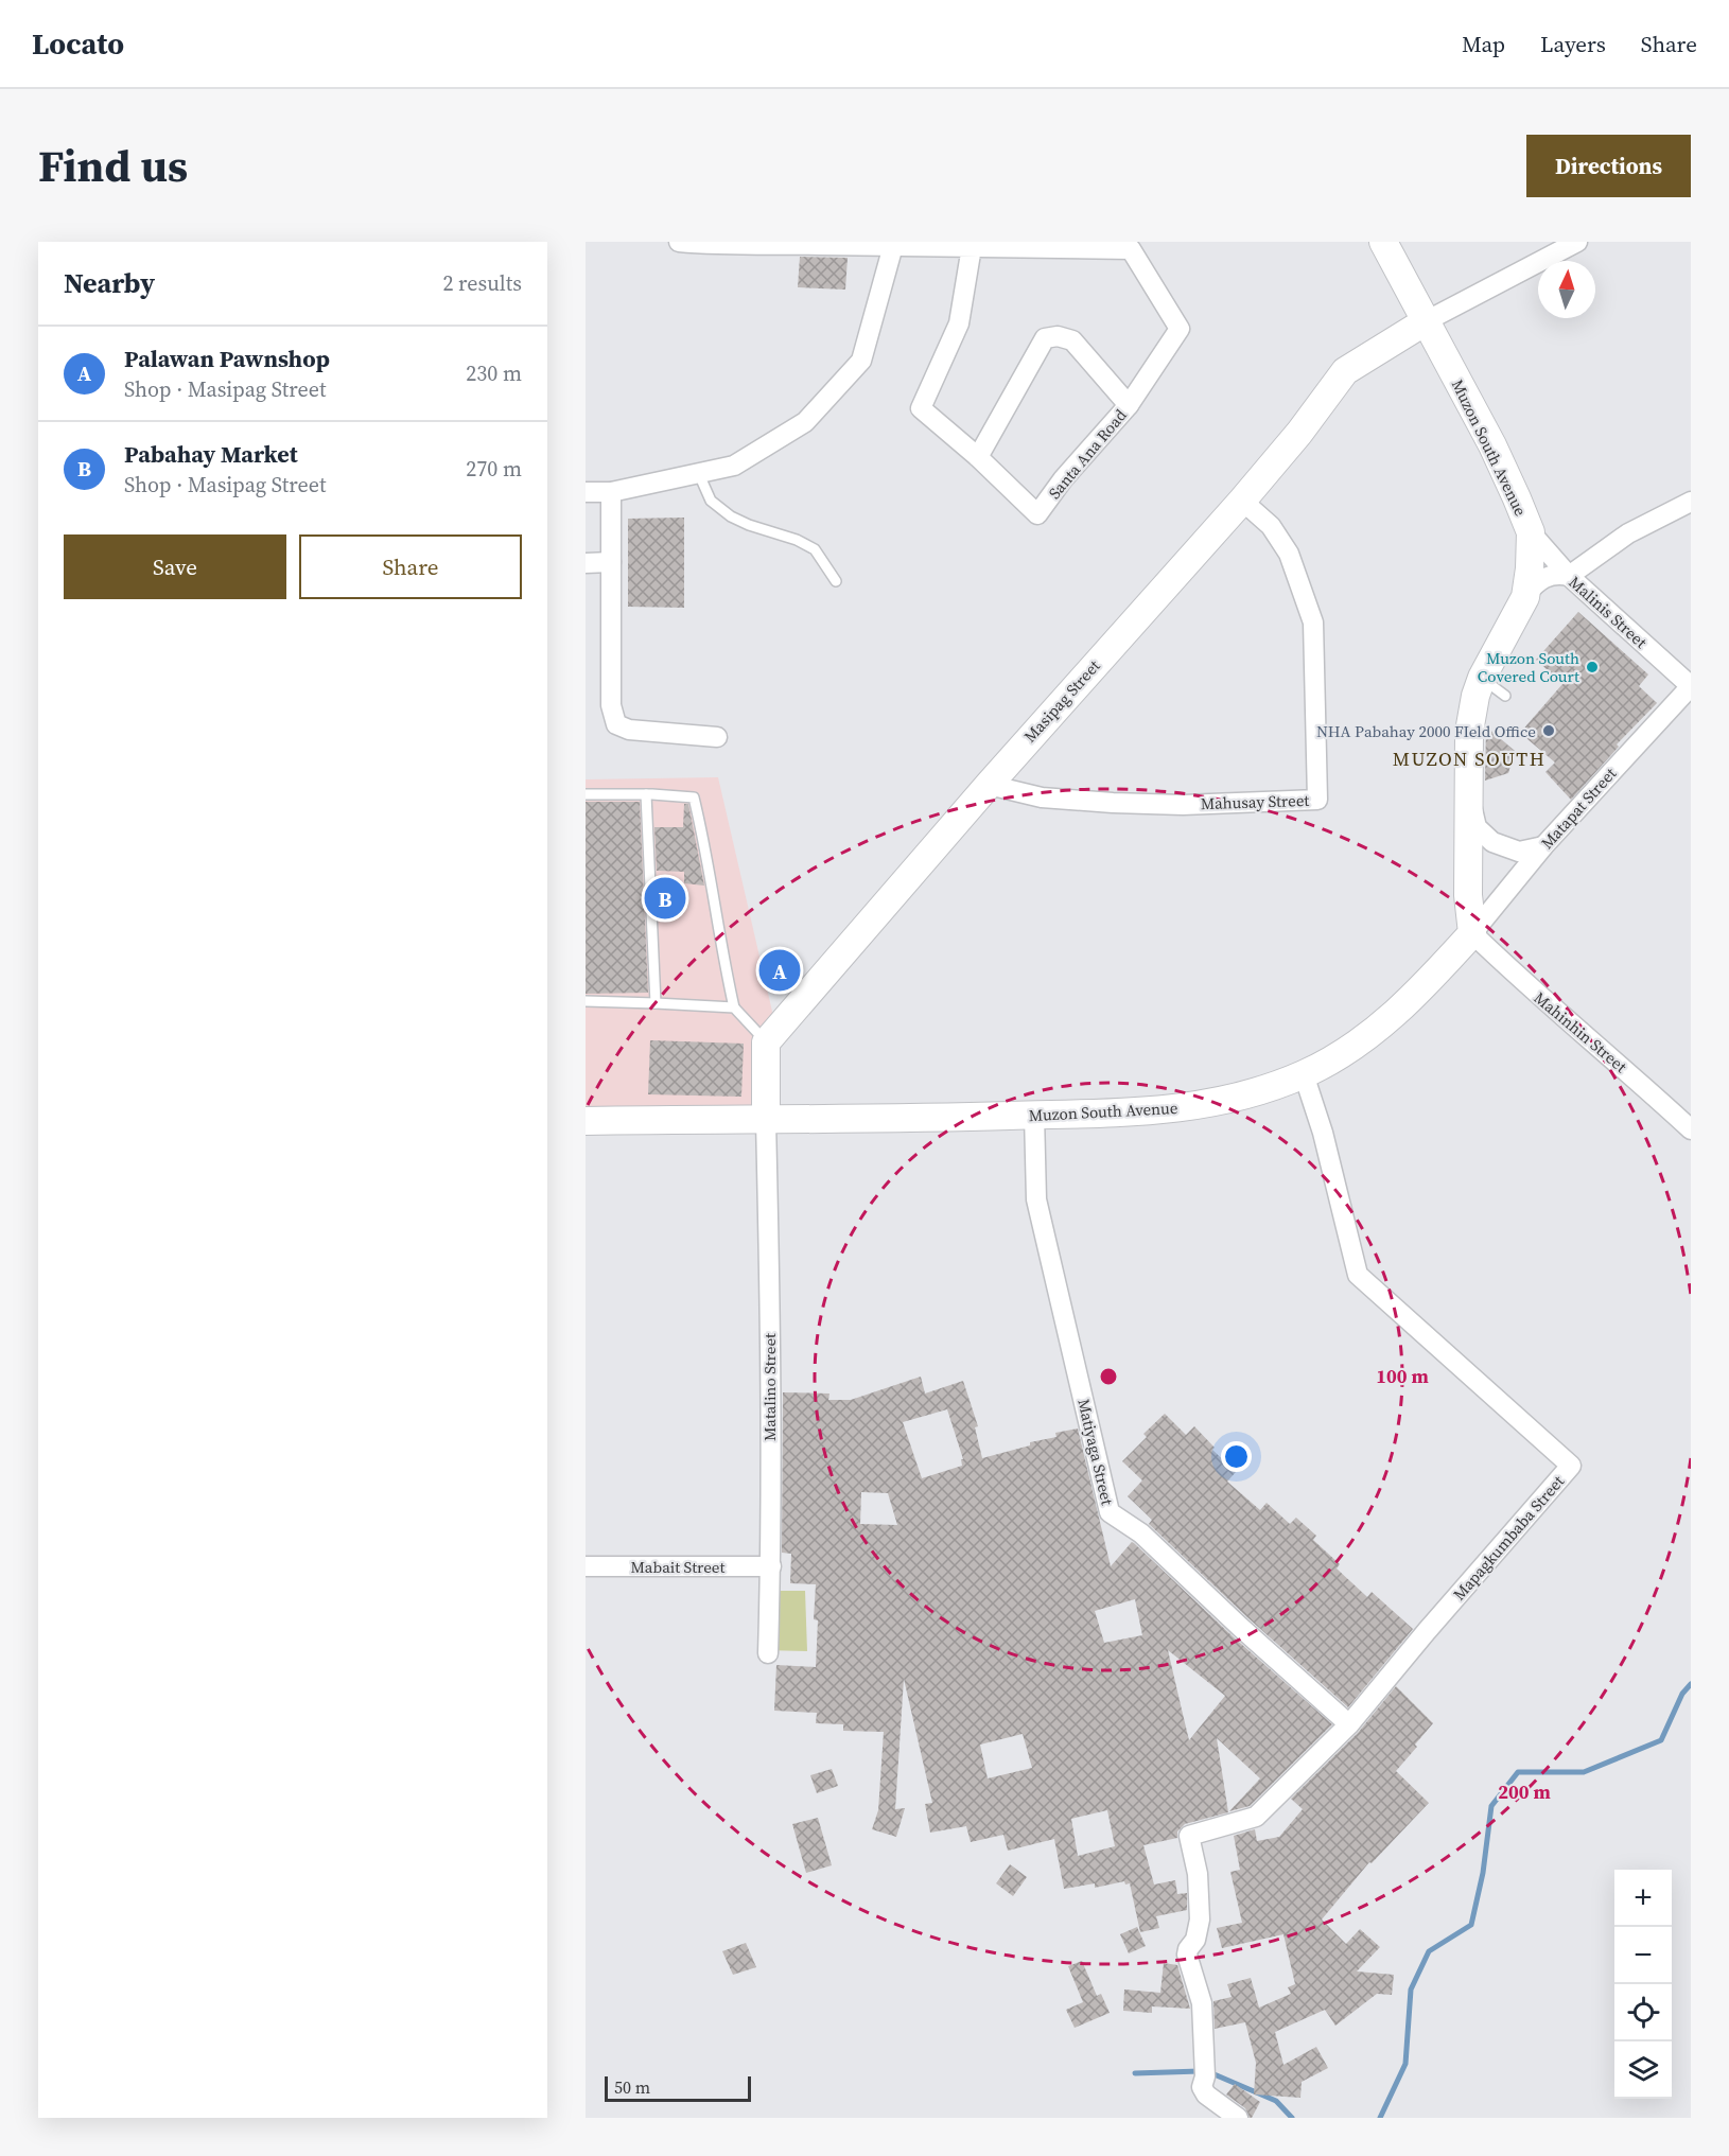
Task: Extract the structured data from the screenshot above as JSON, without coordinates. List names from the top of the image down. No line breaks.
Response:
{"streets":{"street":["Muzon South Avenue","Santa Ana Road","Malinis Street","Masipag Street","Mahusay Street","Matapat Street","Mahinhin Street","Matalino Street","Matiyaga Street","Mapagkumbaba Street","Mabait Street"]},"crossings":[["Muzon South Avenue","Malinis Street"],["Muzon South Avenue","Masipag Street"],["Muzon South Avenue","Matapat Street"],["Muzon South Avenue","Mahinhin Street"],["Muzon South Avenue","Matalino Street"],["Muzon South Avenue","Matiyaga Street"],["Muzon South Avenue","Mapagkumbaba Street"],["Malinis Street","Matapat Street"],["Masipag Street","Mahusay Street"],["Matapat Street","Mahinhin Street"],["Matalino Street","Mabait Street"],["Matiyaga Street","Mapagkumbaba Street"]],"districts":["MUZON SOUTH"],"places":["Muzon South Covered Court","NHA Pabahay 2000 FIeld Office"],"scale_bar":"50 m","north":"top","page":{"header":"Locato","nav":["Map","Layers","Share"],"title":"Find us","buttons":["Directions",["Save","Share"]],"heading":["Nearby","2 results"],"list":[{"mark":"A","name":"Palawan Pawnshop","note":"Shop · Masipag Street","value":"230 m"},{"mark":"B","name":"Pabahay Market","note":"Shop · Masipag Street","value":"270 m"}],"pins":["B","A"],"map_buttons":["+","−"],"scale":"50 m"},"rings":["100 m","200 m"]}
